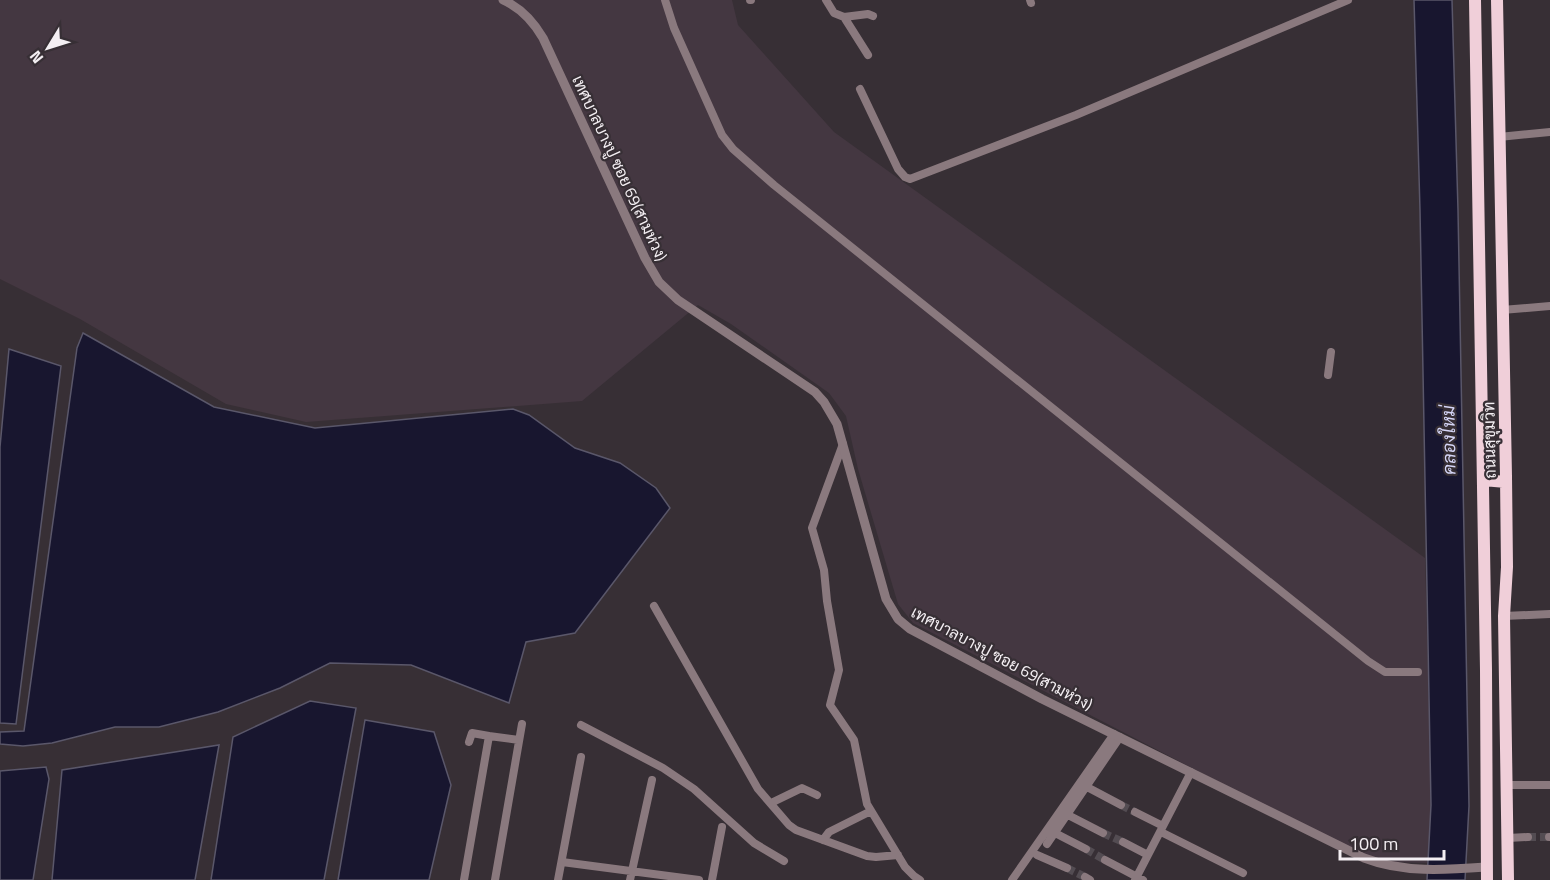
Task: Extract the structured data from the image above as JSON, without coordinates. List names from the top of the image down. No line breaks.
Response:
{"streets":{"highway":["ถนนสุขุมวิท"],"street":["เทศบาลบางปู ซอย 69(สามห่วง)"]},"crossings":[["เทศบาลบางปู ซอย 69(สามห่วง)","ถนนสุขุมวิท"]],"water":["คลองใหม่"],"scale_bar":"100 m","north":"bottom left"}
